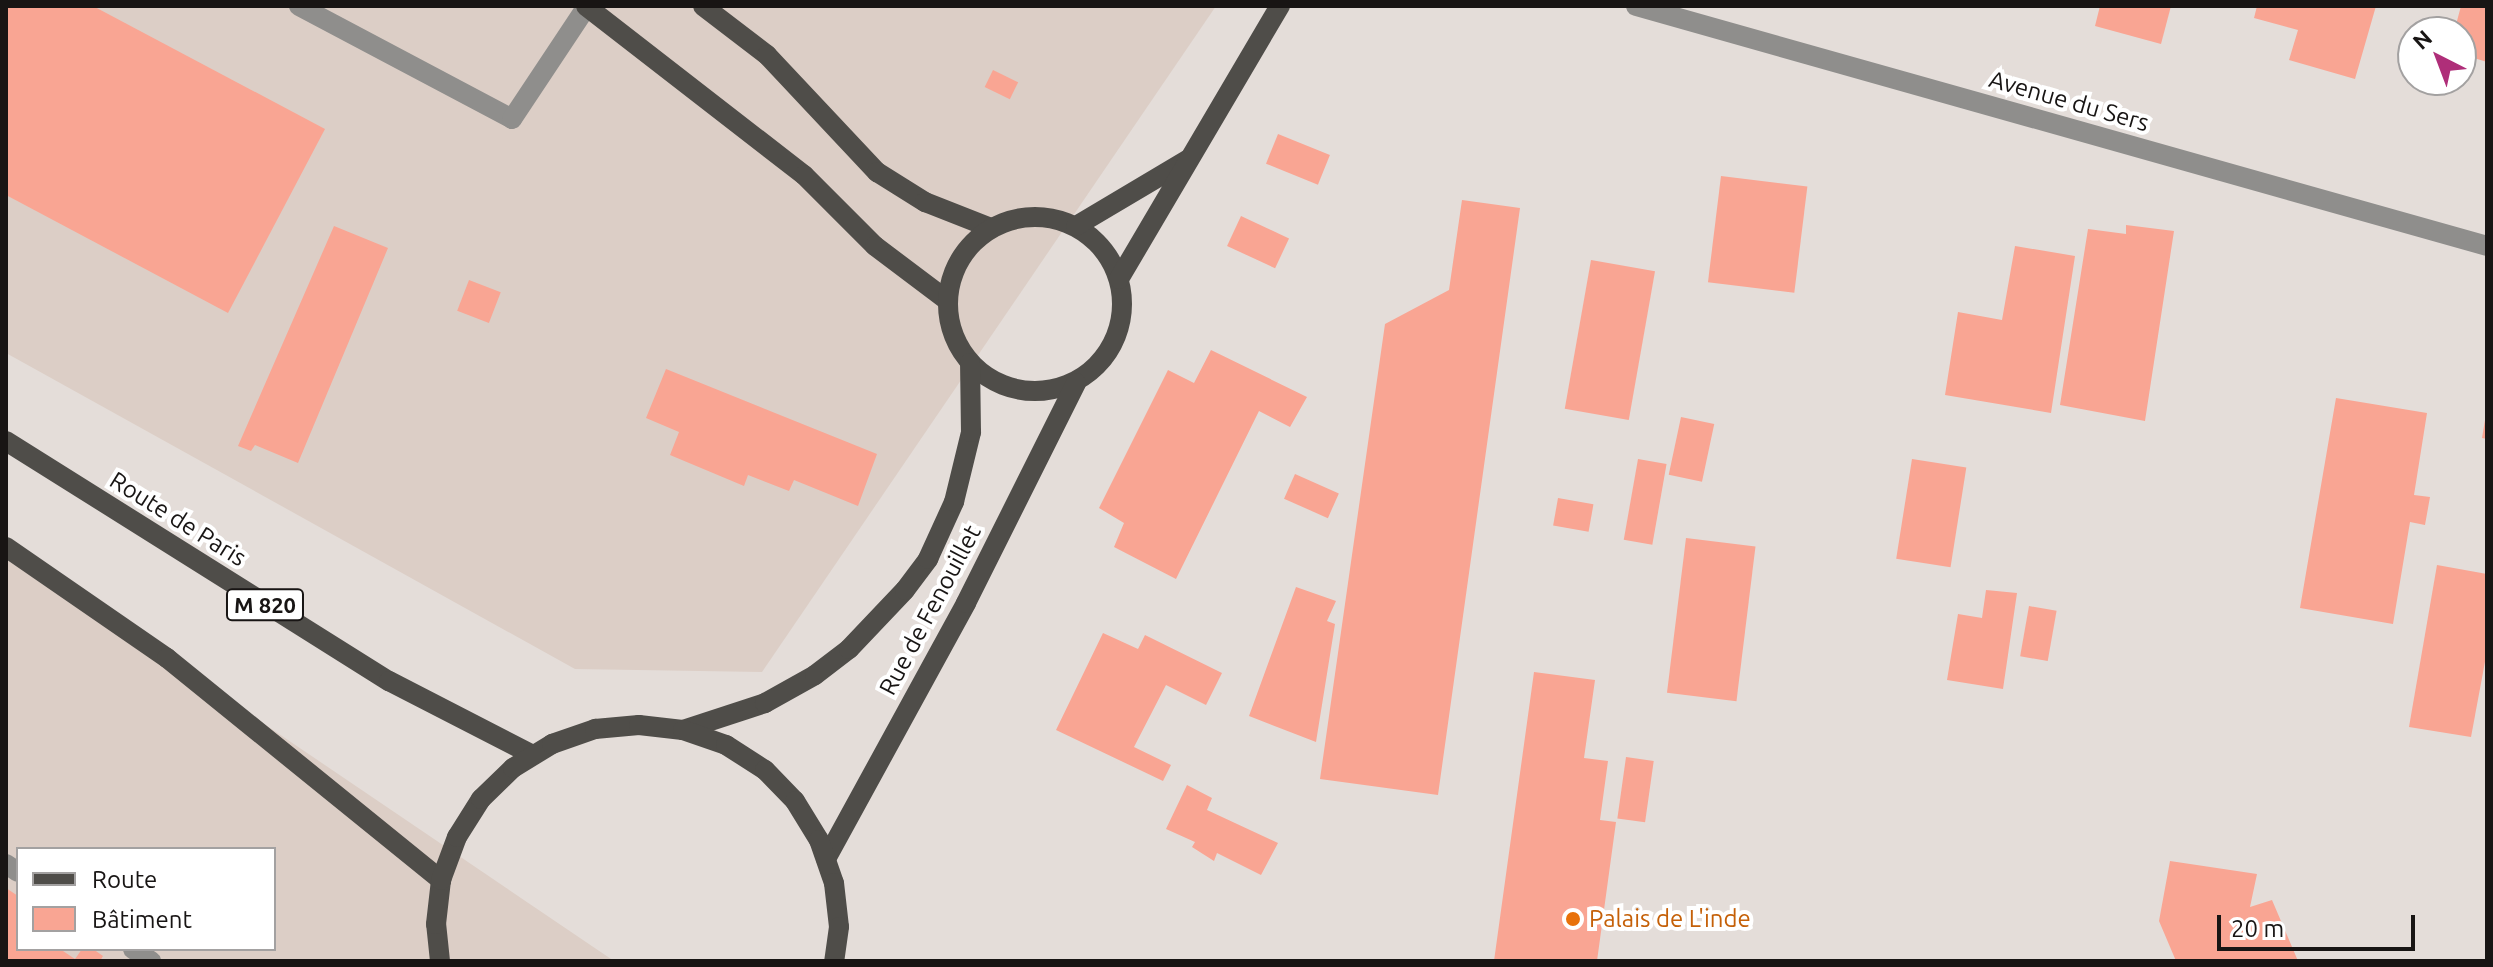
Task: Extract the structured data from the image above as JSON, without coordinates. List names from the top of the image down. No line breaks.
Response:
{"streets":{"main road":["Route de Paris","M 820","Rue de Fenouillet"],"street":["Avenue du Sers"]},"places":["Palais de L'inde"],"legend":["Route","Bâtiment"],"scale_bar":"20 m","north":"top left"}
